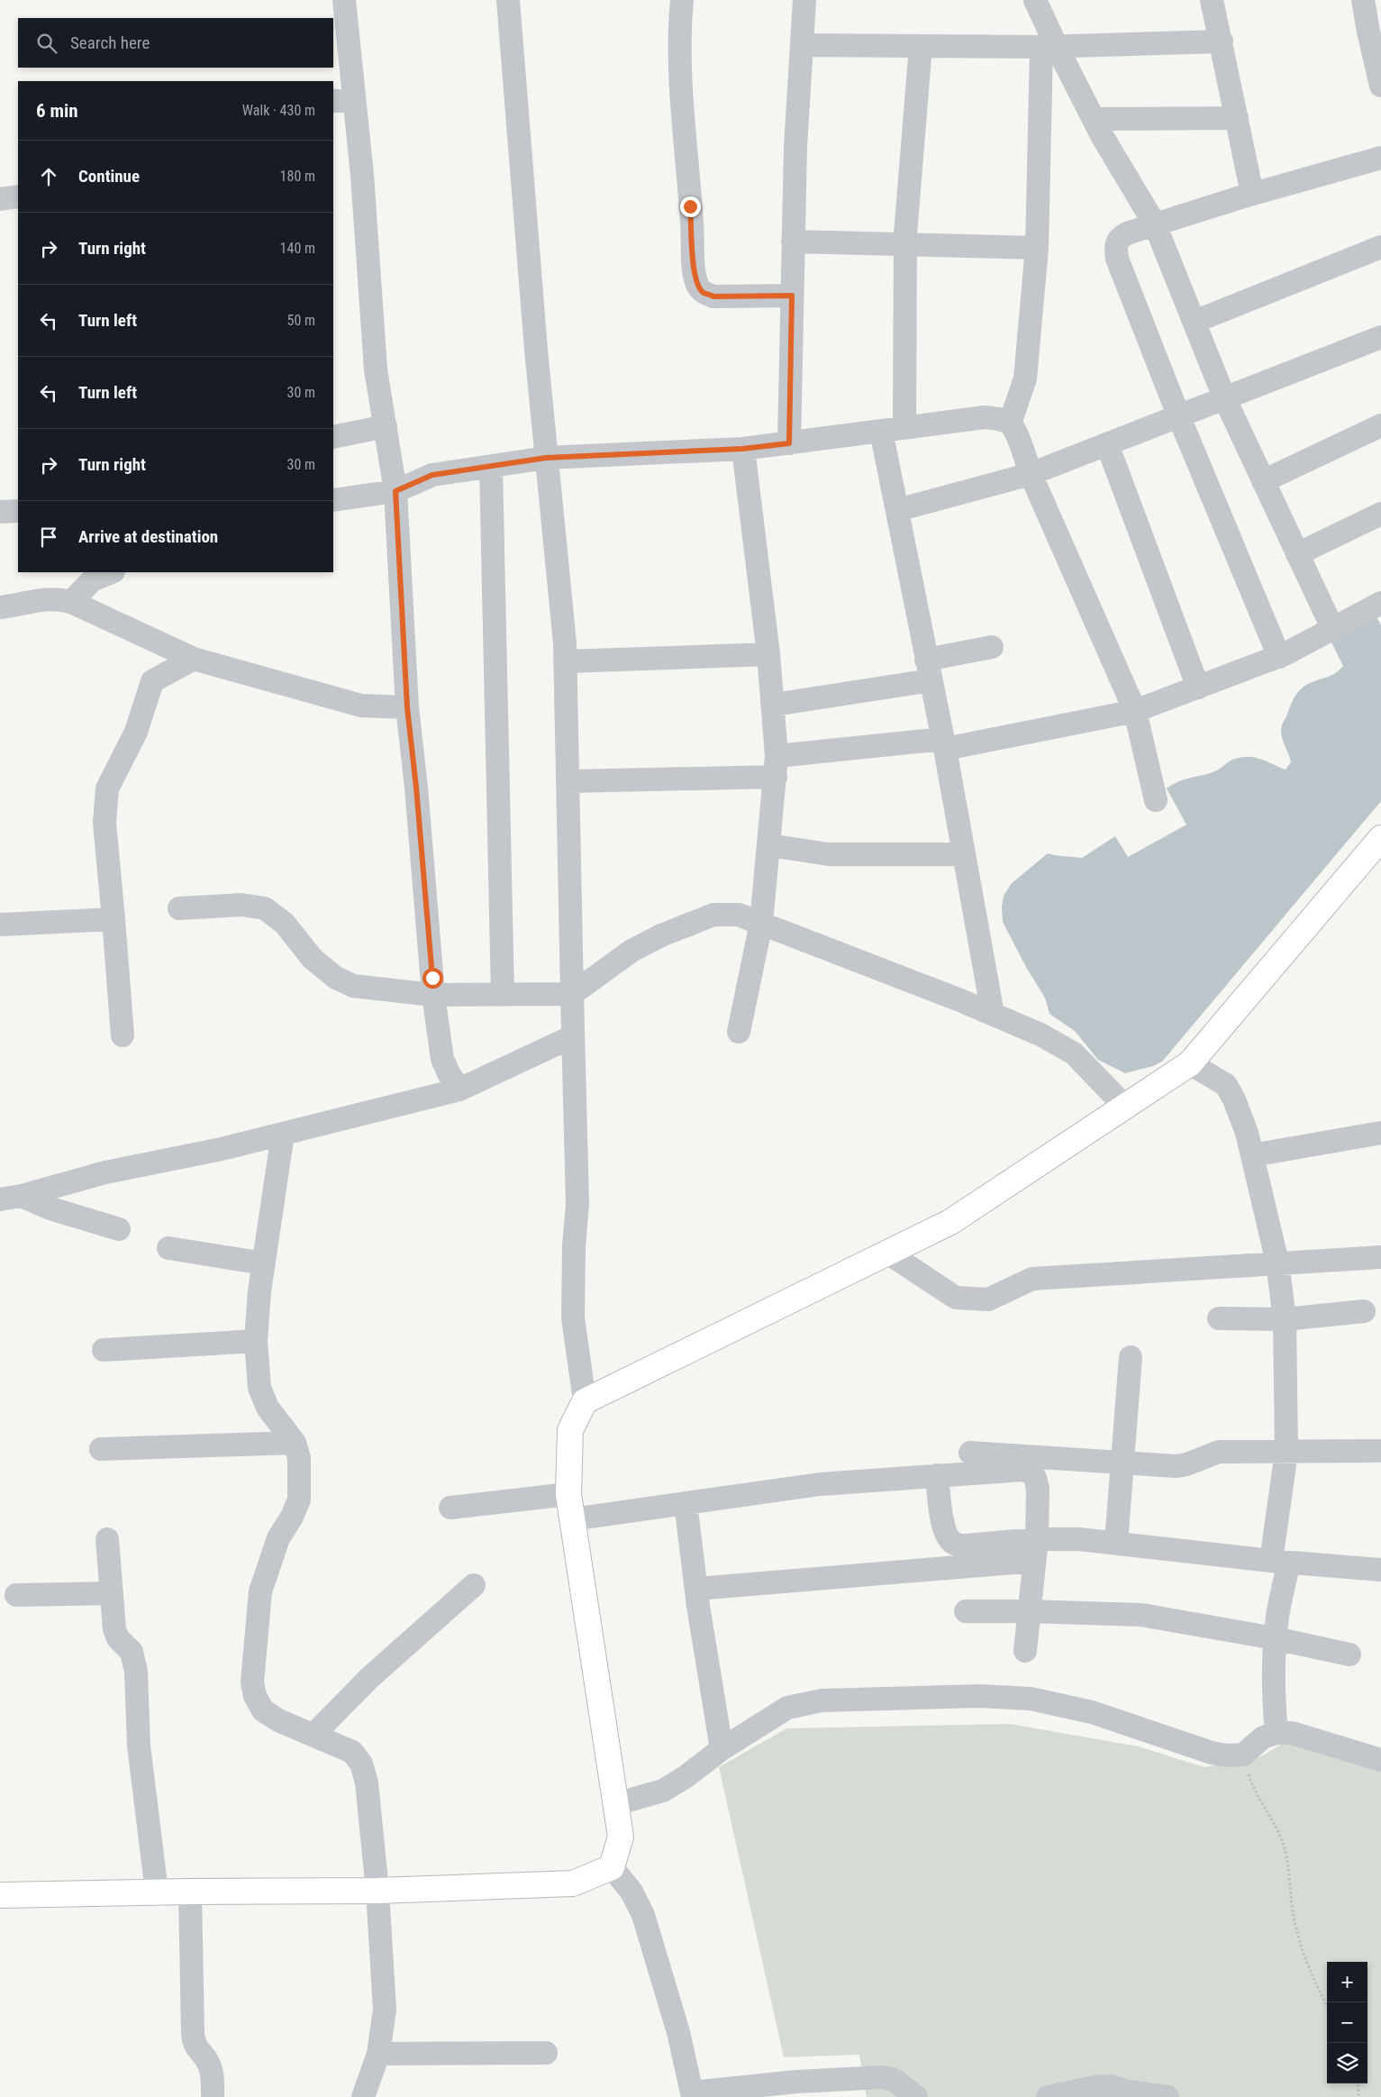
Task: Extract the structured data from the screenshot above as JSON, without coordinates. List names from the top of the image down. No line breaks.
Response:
{"page":{"search":"Search here","heading":["6 min","Walk · 430 m"],"list":[["Continue","180 m"],["Turn right","140 m"],["Turn left","50 m"],["Turn left","30 m"],["Turn right","30 m"],"Arrive at destination"],"map_buttons":["+","−"]}}
